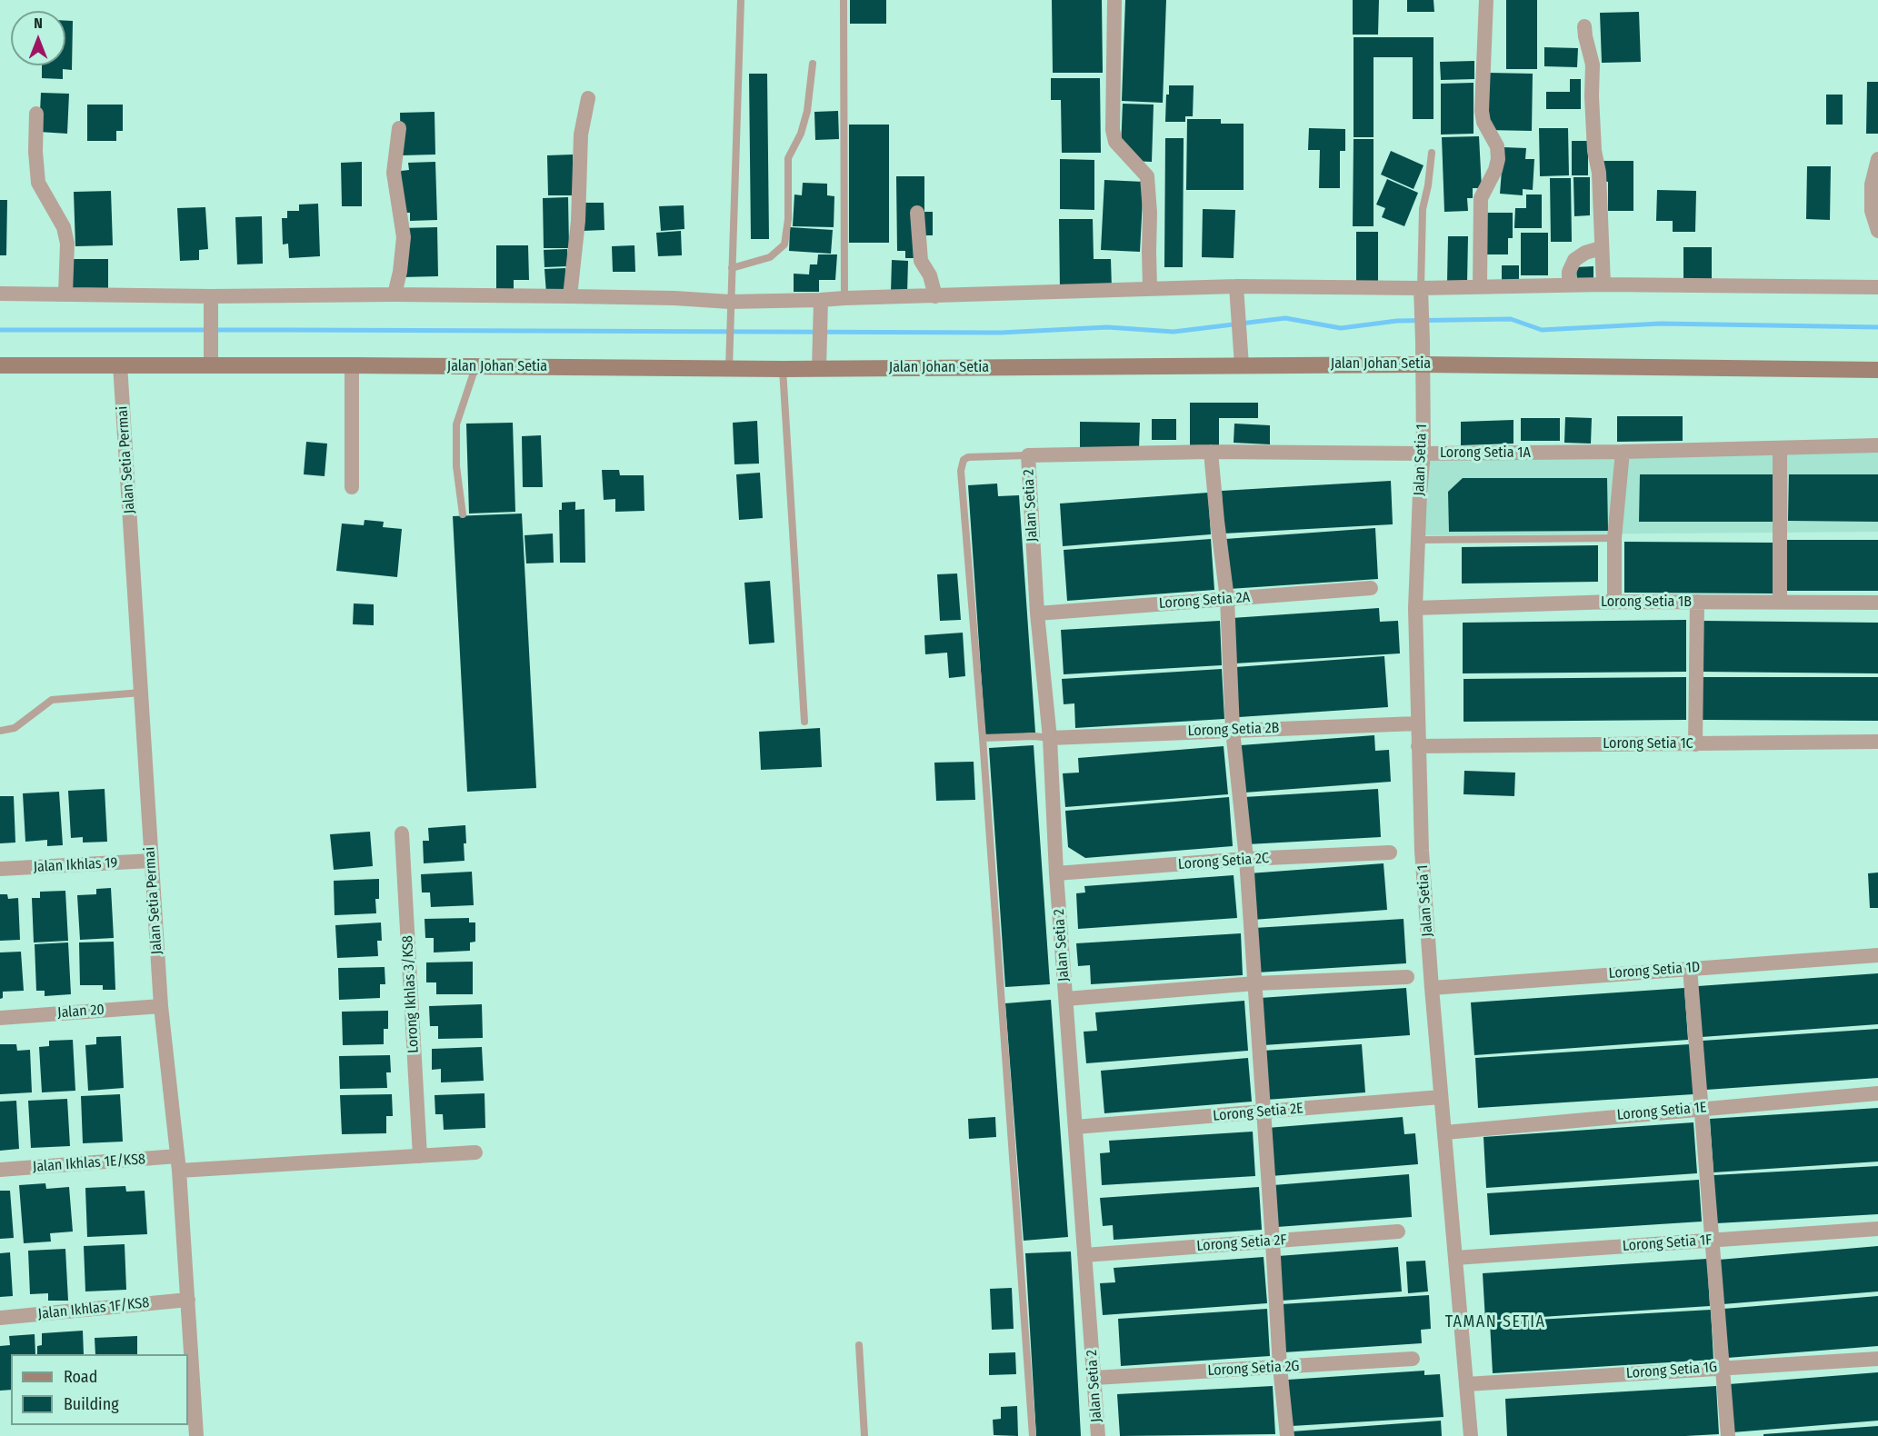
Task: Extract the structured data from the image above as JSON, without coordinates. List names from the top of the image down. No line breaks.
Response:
{"streets":{"main road":["Jalan Johan Setia"],"street":["Lorong Setia 1A","Jalan Setia Permai","Jalan Setia 1","Jalan Setia 2","Lorong Setia 2A","Lorong Setia 1B","Lorong Setia 2B","Lorong Setia 1C","Lorong Setia 2C","Jalan Ikhlas 19","Lorong Setia 1D","Lorong Ikhlas 3/KS8","Jalan 20","Lorong Setia 1E","Lorong Setia 2E","Jalan Ikhlas 1E/KS8","Lorong Setia 2F","Lorong Setia 1F","Jalan Ikhlas 1F/KS8","Lorong Setia 2G","Lorong Setia 1G"]},"crossings":[["Jalan Johan Setia","Jalan Setia Permai"],["Jalan Johan Setia","Jalan Setia 1"],["Lorong Setia 1A","Jalan Setia 1"],["Lorong Setia 1A","Jalan Setia 2"],["Jalan Setia Permai","Jalan Ikhlas 19"],["Jalan Setia Permai","Jalan 20"],["Jalan Setia Permai","Jalan Ikhlas 1E/KS8"],["Jalan Setia Permai","Jalan Ikhlas 1F/KS8"],["Jalan Setia 1","Lorong Setia 1B"],["Jalan Setia 1","Lorong Setia 2B"],["Jalan Setia 1","Lorong Setia 1C"],["Jalan Setia 1","Lorong Setia 1D"],["Jalan Setia 1","Lorong Setia 1E"],["Jalan Setia 1","Lorong Setia 2E"],["Jalan Setia 1","Lorong Setia 1F"],["Jalan Setia 1","Lorong Setia 1G"],["Jalan Setia 2","Lorong Setia 2A"],["Jalan Setia 2","Lorong Setia 2B"],["Jalan Setia 2","Lorong Setia 2C"],["Jalan Setia 2","Lorong Setia 2E"],["Jalan Setia 2","Lorong Setia 2F"],["Jalan Setia 2","Lorong Setia 2G"],["Lorong Ikhlas 3/KS8","Jalan Ikhlas 1E/KS8"]],"districts":["TAMAN SETIA"],"legend":["Road","Building"],"north":"top"}
